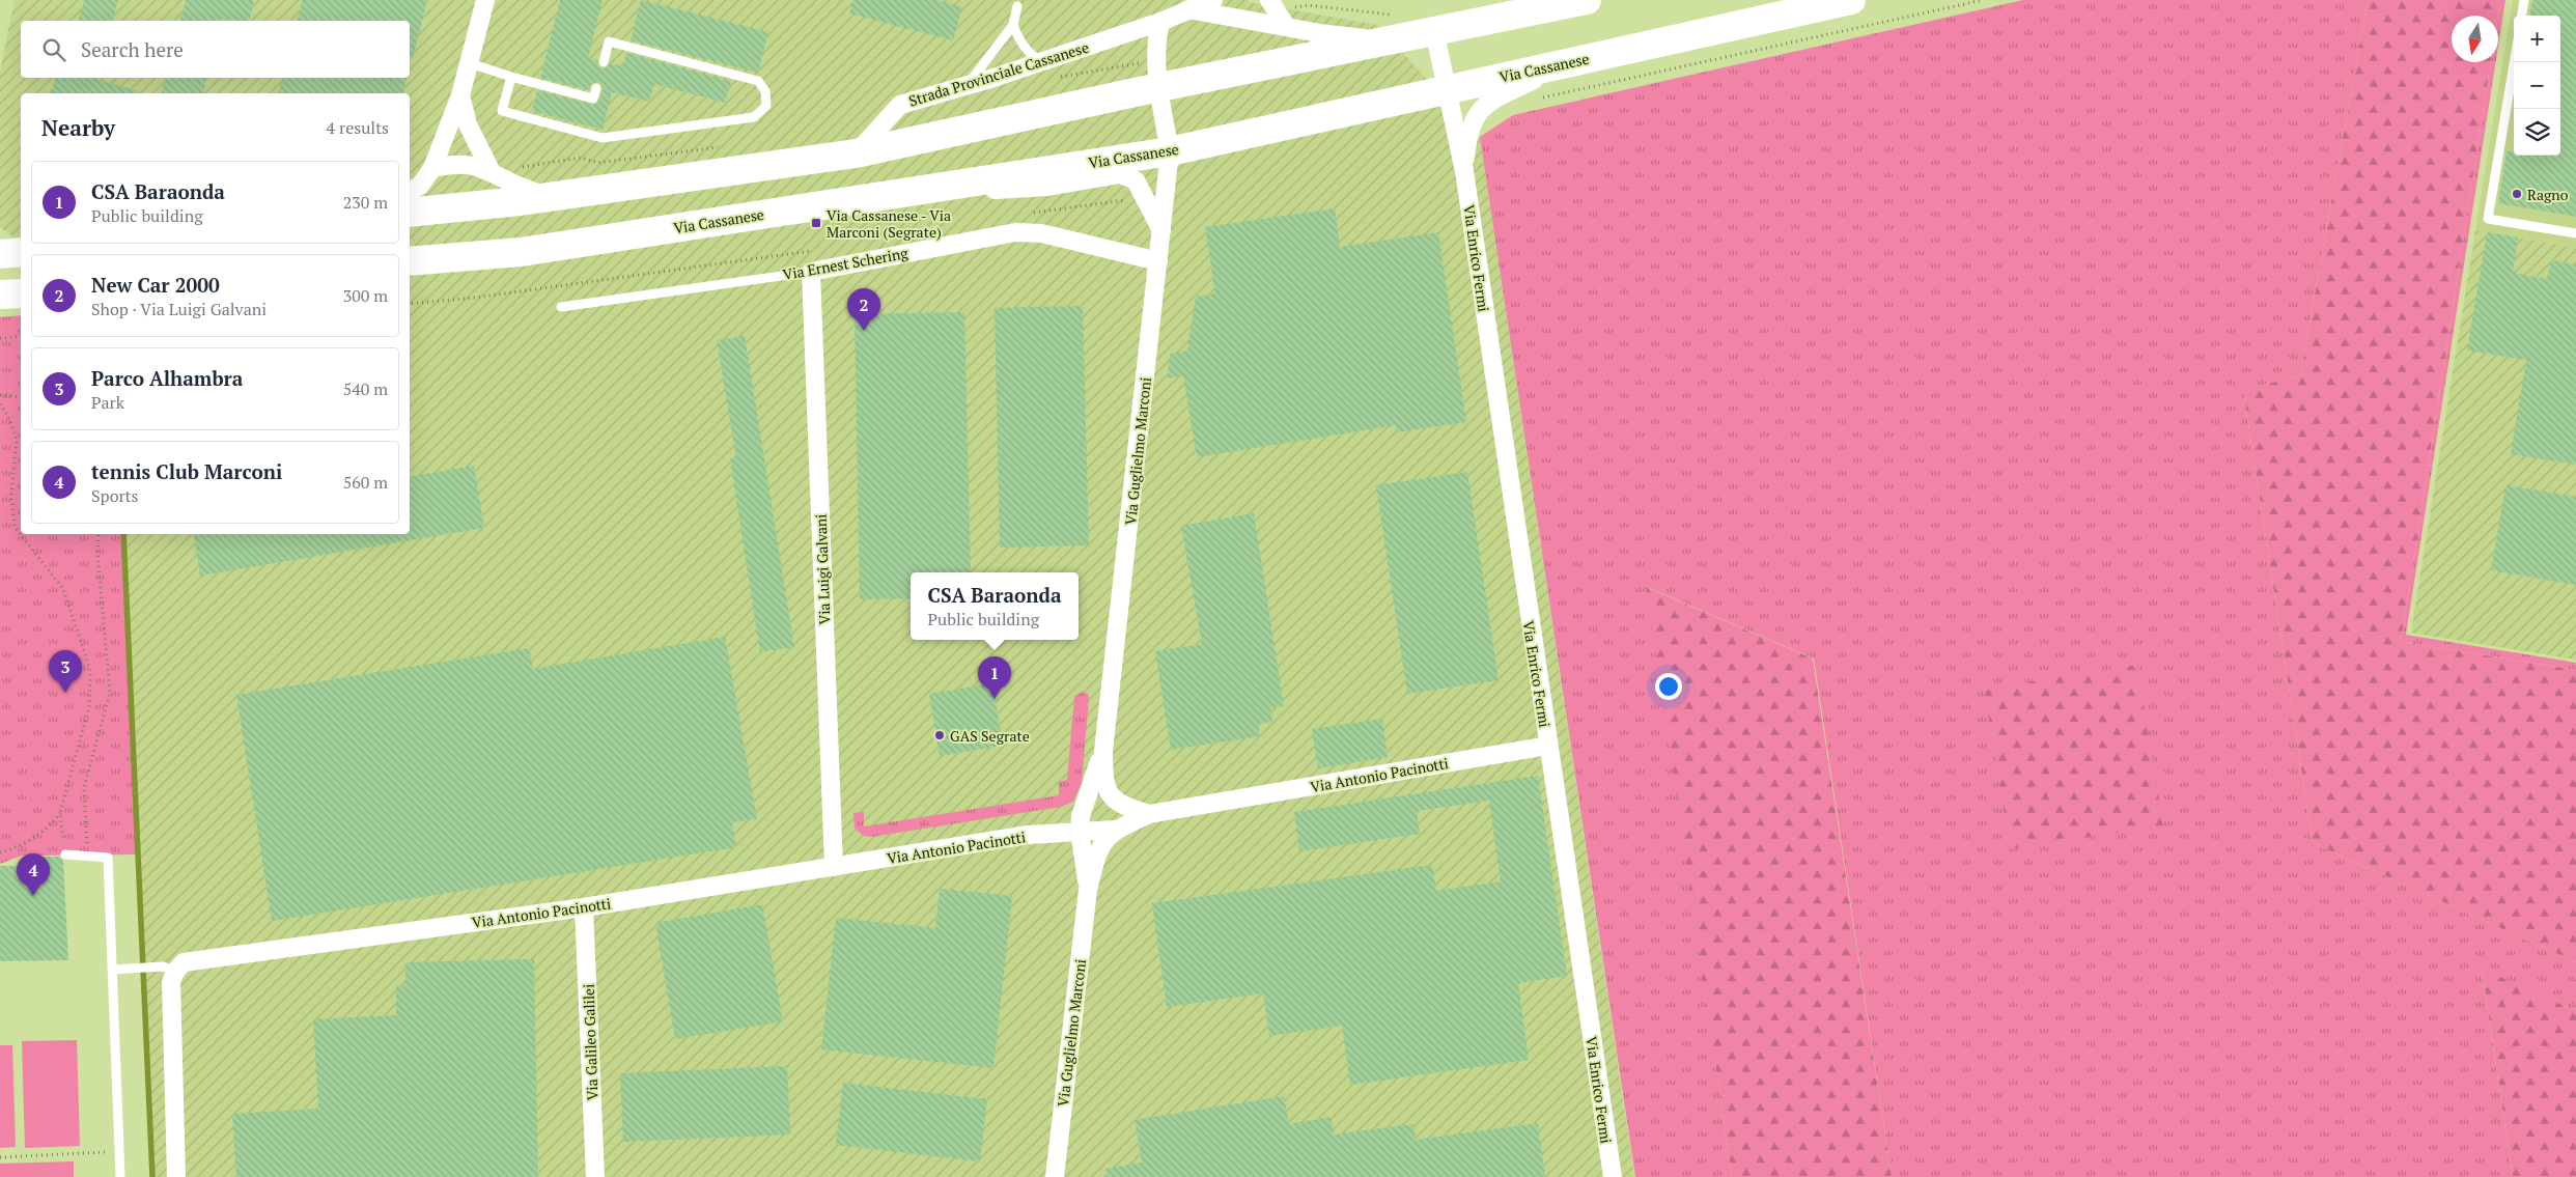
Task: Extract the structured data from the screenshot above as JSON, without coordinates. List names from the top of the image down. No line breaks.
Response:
{"streets":{"main road":["Via Cassanese"],"street":["Strada Provinciale Cassanese","Via Enrico Fermi","Via Ernest Schering","Via Guglielmo Marconi","Via Luigi Galvani","Via Antonio Pacinotti","Via Galileo Galilei"]},"crossings":[["Via Cassanese","Via Enrico Fermi"],["Via Cassanese","Via Guglielmo Marconi"],["Via Enrico Fermi","Via Antonio Pacinotti"],["Via Ernest Schering","Via Guglielmo Marconi"],["Via Ernest Schering","Via Luigi Galvani"],["Via Guglielmo Marconi","Via Antonio Pacinotti"],["Via Luigi Galvani","Via Antonio Pacinotti"],["Via Antonio Pacinotti","Via Galileo Galilei"]],"places":{"other":["Ragno","GAS Segrate"],"transit":["Via Cassanese - Via Marconi (Segrate)"]},"north":"bottom","page":{"map_buttons":["+","−"],"search":"Search here","heading":["Nearby","4 results"],"list":[{"mark":"1","name":"CSA Baraonda","note":"Public building","value":"230 m"},{"mark":"2","name":"New Car 2000","note":"Shop · Via Luigi Galvani","value":"300 m"},{"mark":"3","name":"Parco Alhambra","note":"Park","value":"540 m"},{"mark":"4","name":"tennis Club Marconi","note":"Sports","value":"560 m"}],"pins":["2","3","1","4"],"popup":["CSA Baraonda","Public building"]}}
